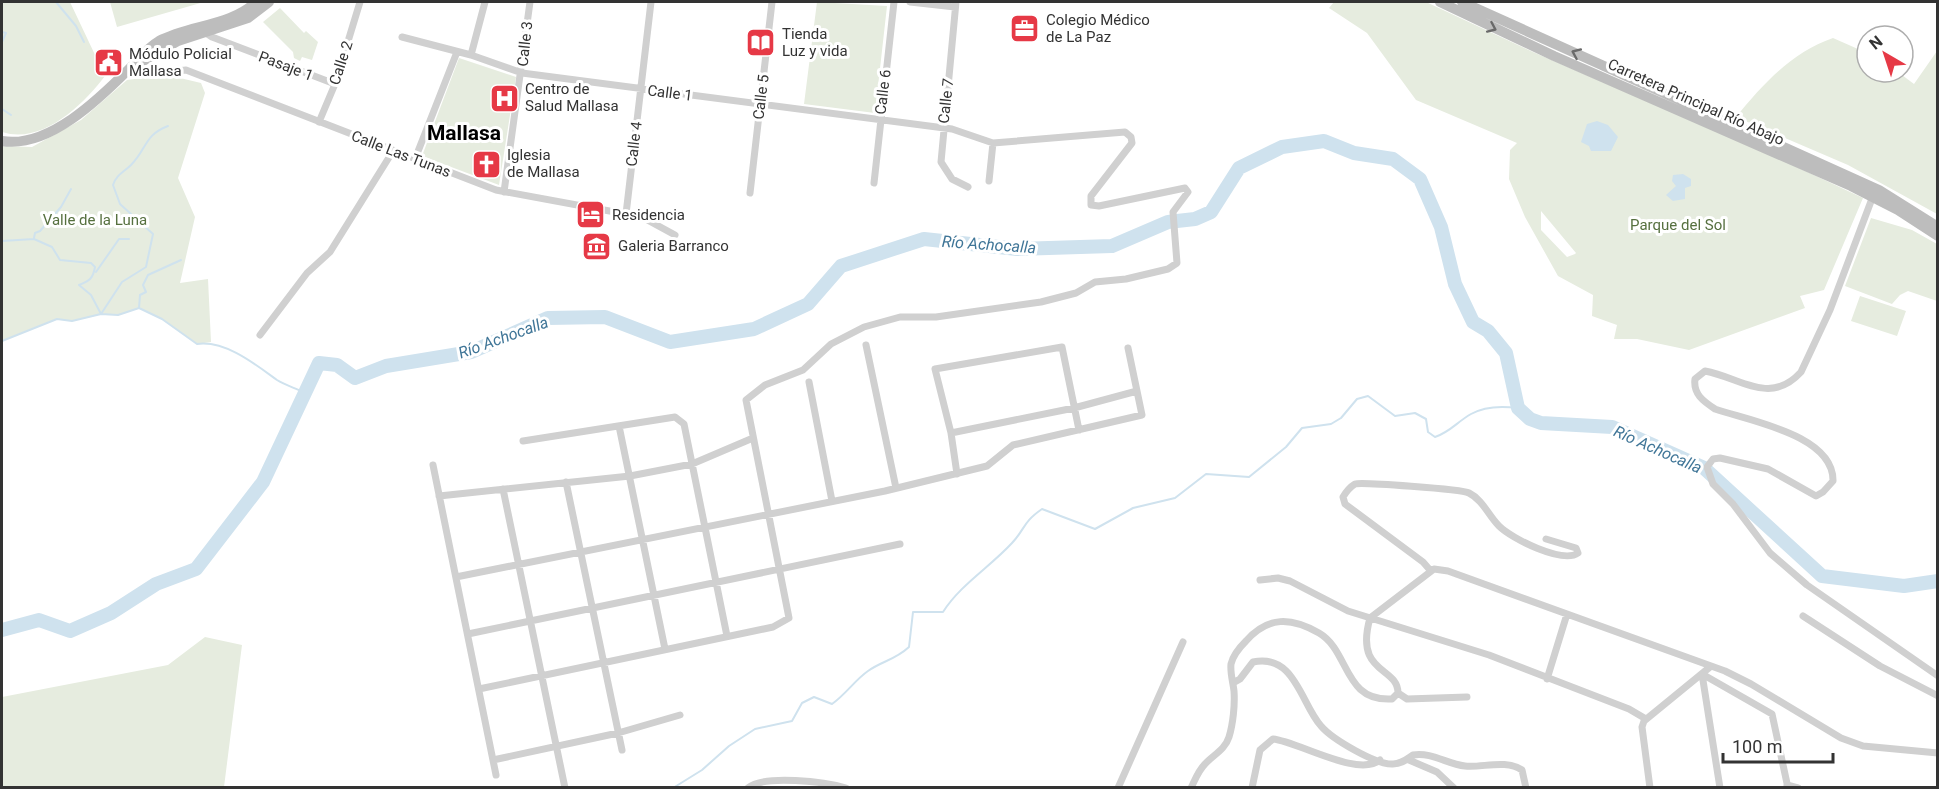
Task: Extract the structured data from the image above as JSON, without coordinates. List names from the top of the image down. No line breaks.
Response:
{"streets":{"main road":["Carretera Principal Río Abajo"],"street":["Calle 3","Calle 2","Pasaje 1","Calle 6","Calle 1","Calle 5","Calle 7","Calle 4","Calle Las Tunas"]},"crossings":[["Calle 3","Calle 1"],["Calle 3","Calle Las Tunas"],["Calle 2","Pasaje 1"],["Calle 2","Calle Las Tunas"],["Calle 6","Calle 1"],["Calle 1","Calle 5"],["Calle 1","Calle 7"],["Calle 1","Calle 4"],["Calle 4","Calle Las Tunas"]],"districts":["Mallasa"],"water":["Río Achocalla"],"parks":["Valle de la Luna","Parque del Sol"],"places":{"office":["Colegio Médico de La Paz"],"library":["Tienda Luz y vida"],"public building":["Módulo Policial Mallasa"],"hospital":["Centro de Salud Mallasa"],"church":["Iglesia de Mallasa"],"hotel":["Residencia"],"museum":["Galeria Barranco"]},"scale_bar":"100 m","north":"top left"}
